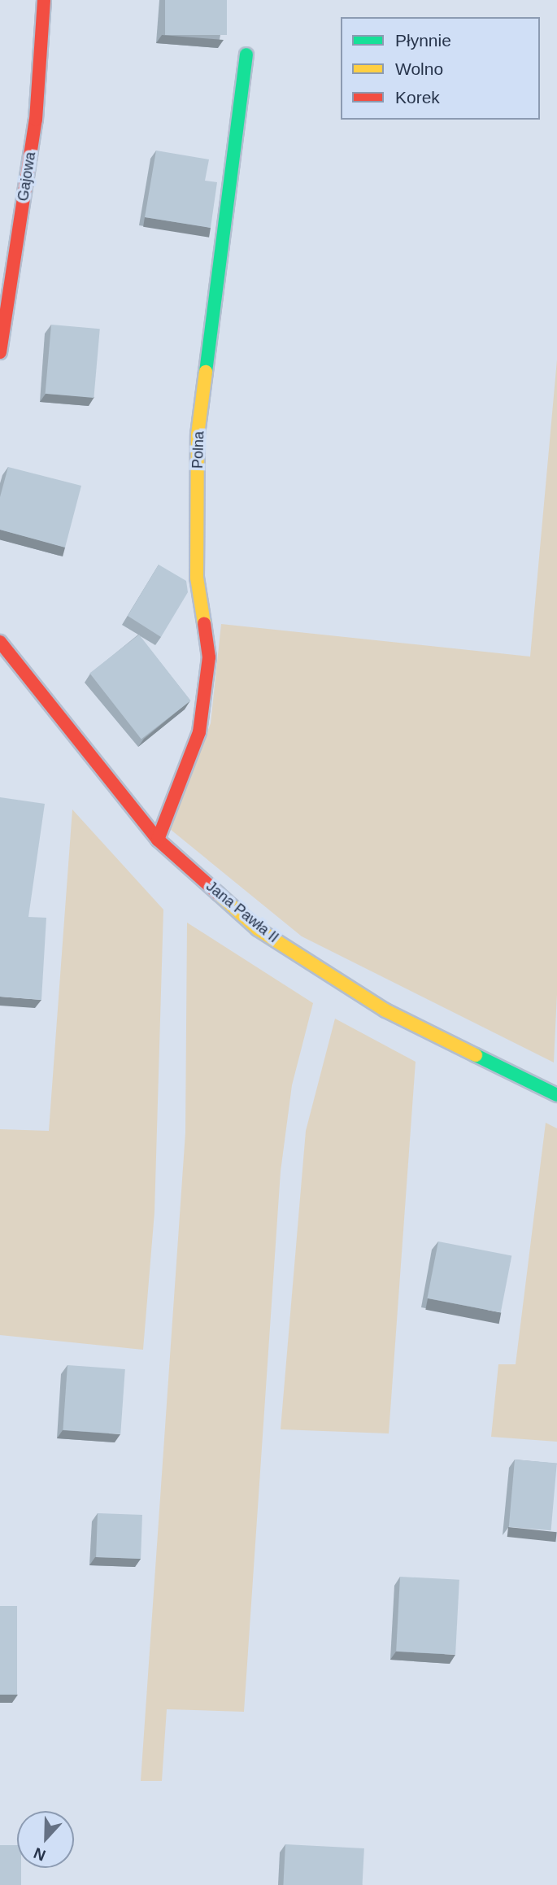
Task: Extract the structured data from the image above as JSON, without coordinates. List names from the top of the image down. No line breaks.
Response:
{"streets":{"street":["Gajowa","Polna","Jana Pawła II"]},"crossings":[["Polna","Jana Pawła II"]],"legend":["Płynnie","Wolno","Korek"],"north":"bottom"}
